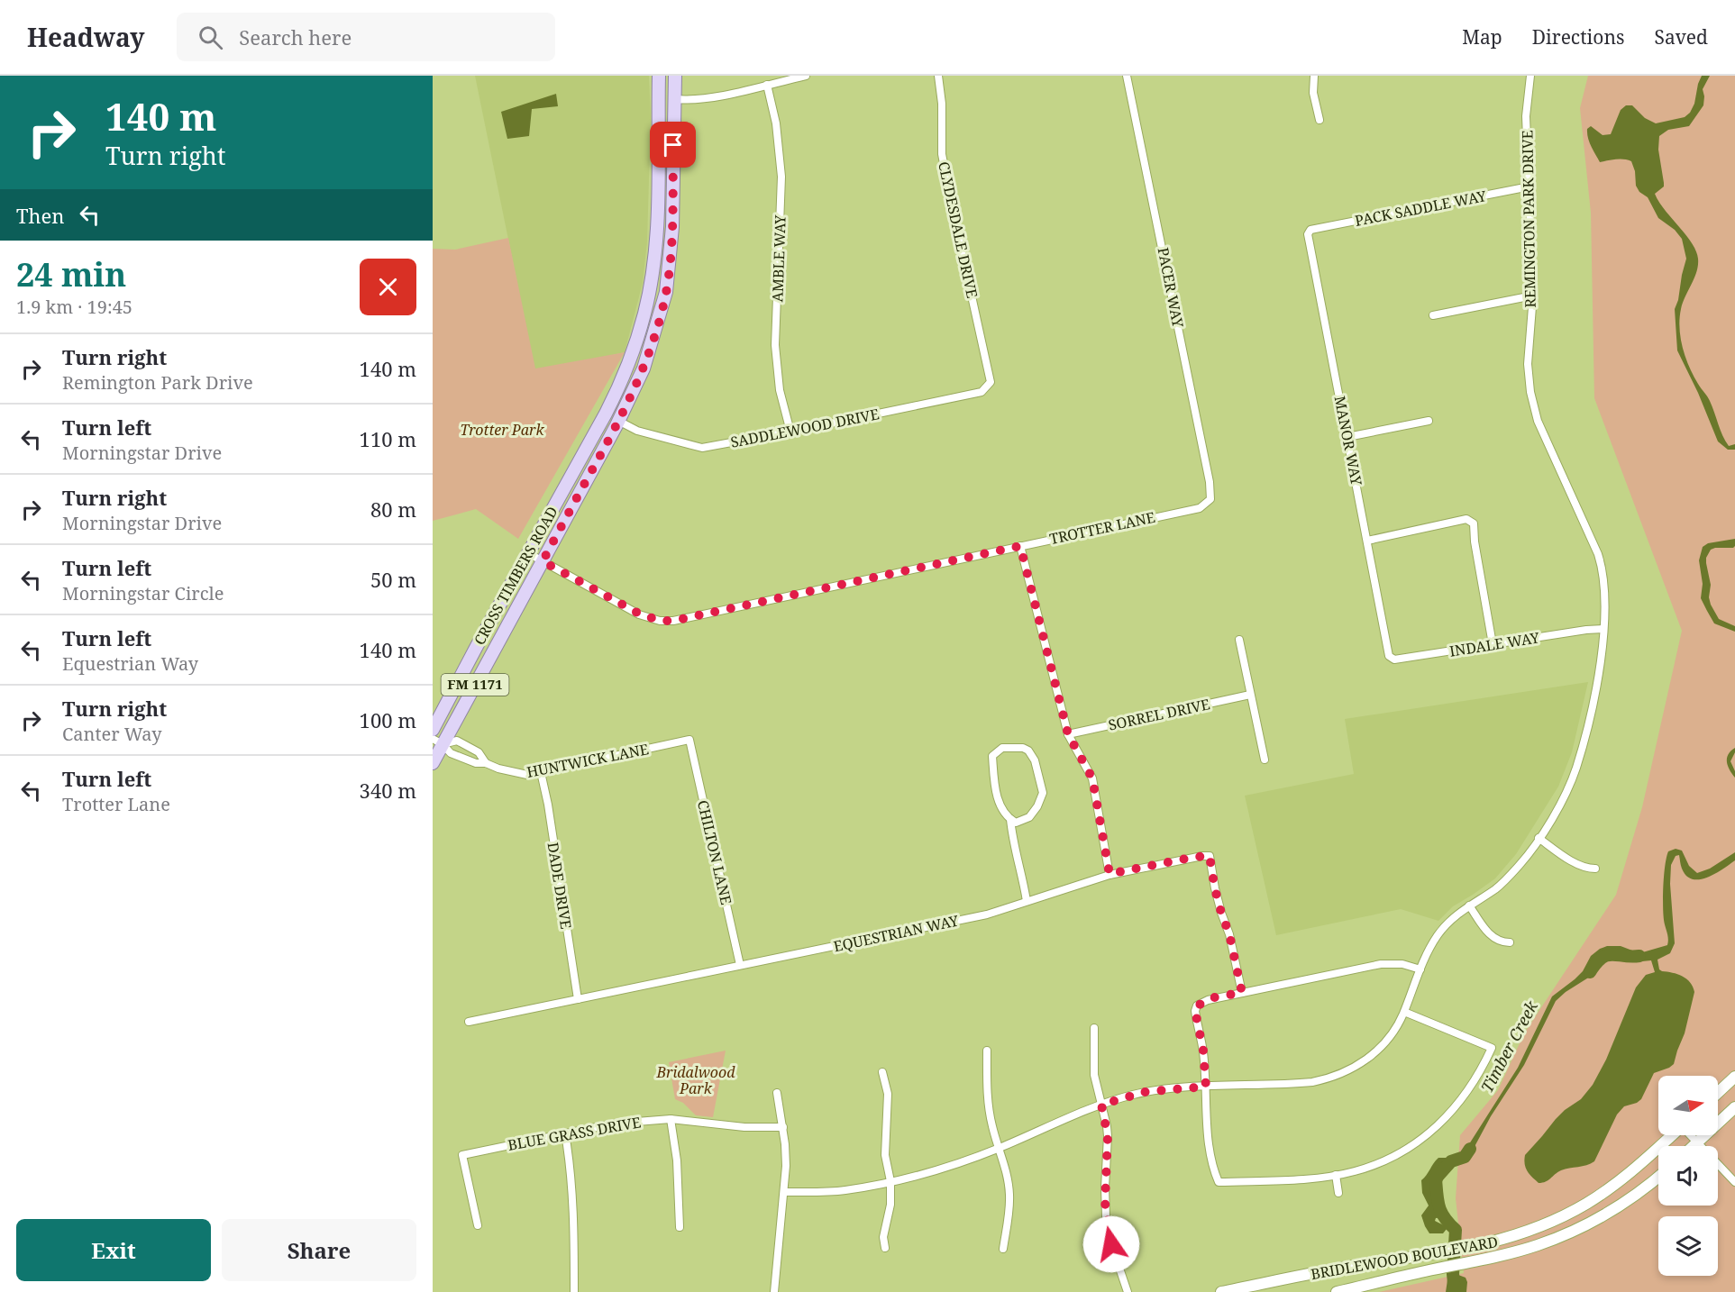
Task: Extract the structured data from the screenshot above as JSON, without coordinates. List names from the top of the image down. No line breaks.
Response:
{"streets":{"main road":["CROSS TIMBERS ROAD","FM 1171","BRIDLEWOOD BOULEVARD"],"street":["PACK SADDLE WAY","REMINGTON PARK DRIVE","CLYDESDALE DRIVE","AMBLE WAY","PACER WAY","SADDLEWOOD DRIVE","MANOR WAY","TROTTER LANE","INDALE WAY","SORREL DRIVE","HUNTWICK LANE","CHILTON LANE","DADE DRIVE","EQUESTRIAN WAY","BLUE GRASS DRIVE"]},"crossings":[["PACK SADDLE WAY","REMINGTON PARK DRIVE"],["PACK SADDLE WAY","MANOR WAY"],["REMINGTON PARK DRIVE","INDALE WAY"],["CLYDESDALE DRIVE","SADDLEWOOD DRIVE"],["AMBLE WAY","SADDLEWOOD DRIVE"],["PACER WAY","TROTTER LANE"],["SADDLEWOOD DRIVE","CROSS TIMBERS ROAD"],["MANOR WAY","INDALE WAY"],["TROTTER LANE","CROSS TIMBERS ROAD"],["CROSS TIMBERS ROAD","HUNTWICK LANE"],["HUNTWICK LANE","CHILTON LANE"],["HUNTWICK LANE","DADE DRIVE"],["CHILTON LANE","EQUESTRIAN WAY"],["DADE DRIVE","EQUESTRIAN WAY"]],"water":["Timber Creek"],"parks":["Trotter Park","Bridalwood Park"],"north":"right","page":{"header":"Headway","search":"Search here","nav":["Map","Directions","Saved"],"turn":["140 m","Turn right"],"then":"Then","heading":["24 min","1.9 km · 19:45"],"list":[{"name":"Turn right","note":"Remington Park Drive","value":"140 m"},{"name":"Turn left","note":"Morningstar Drive","value":"110 m"},{"name":"Turn right","note":"Morningstar Drive","value":"80 m"},{"name":"Turn left","note":"Morningstar Circle","value":"50 m"},{"name":"Turn left","note":"Equestrian Way","value":"140 m"},{"name":"Turn right","note":"Canter Way","value":"100 m"},{"name":"Turn left","note":"Trotter Lane","value":"340 m"}],"buttons":["Exit","Share"]}}
